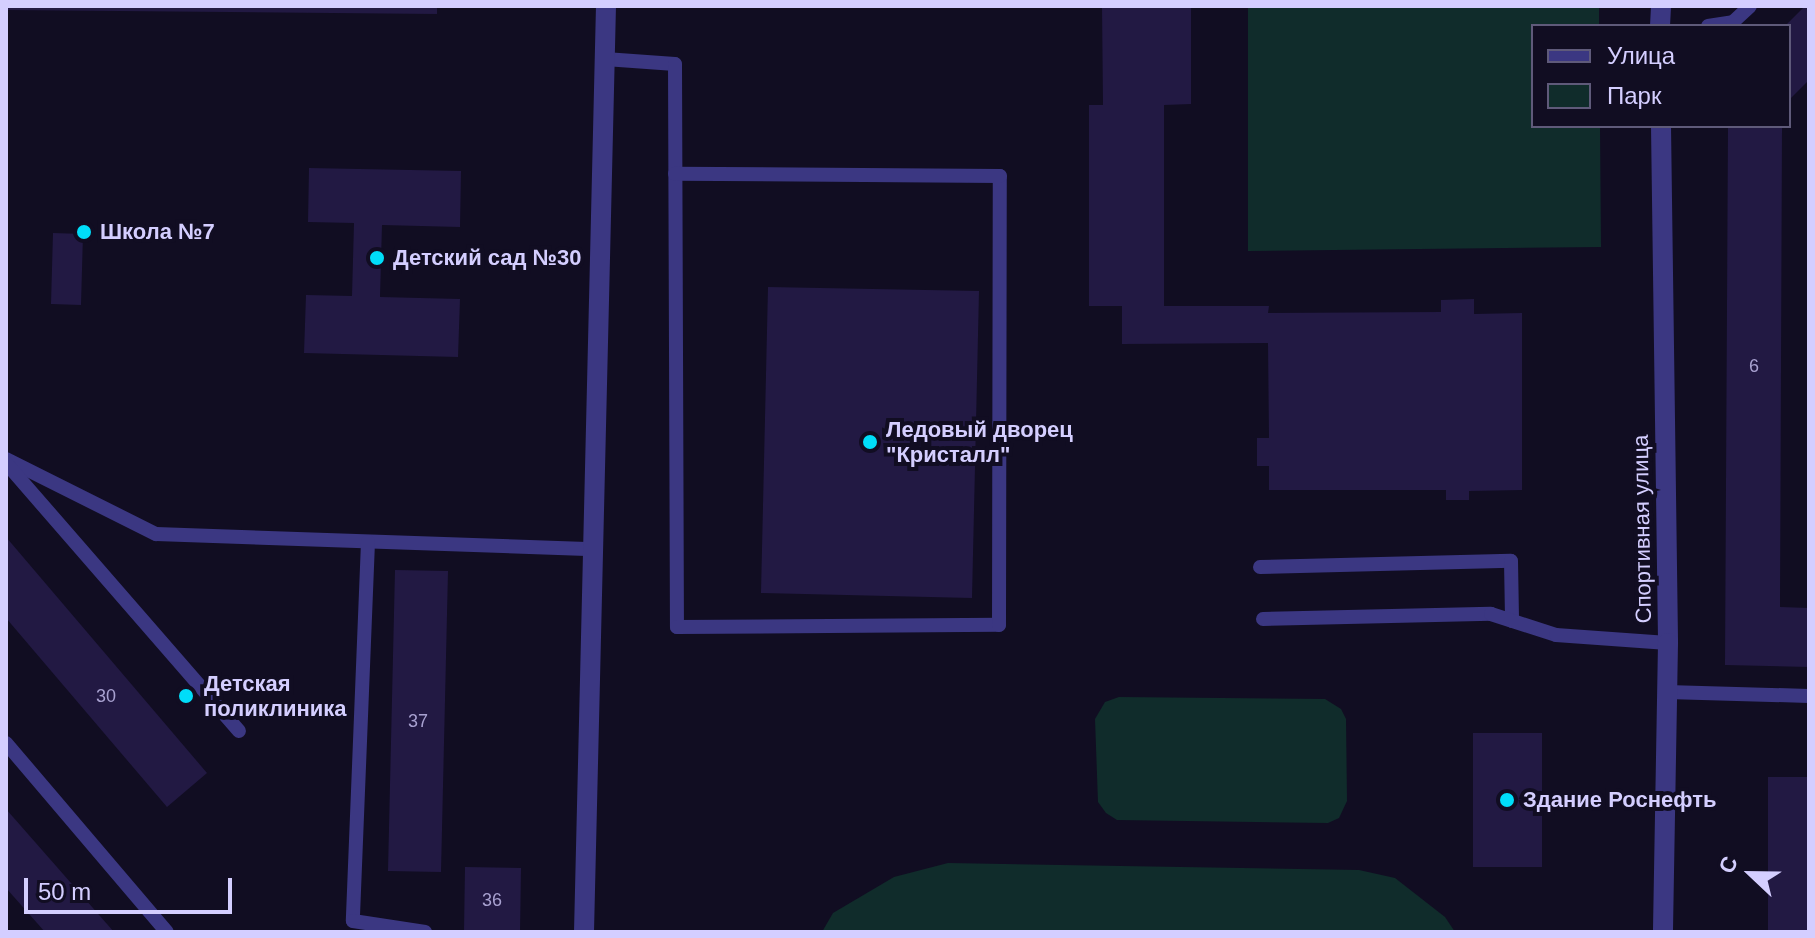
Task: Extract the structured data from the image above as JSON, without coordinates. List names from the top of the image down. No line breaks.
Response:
{"streets":{"street":["Спортивная улица"]},"places":["Школа №7","Детский сад №30","Ледовый дворец \"Кристалл\"","Детская поликлиника","Здание Роснефть"],"house_numbers":["6","30","37","36"],"legend":["Улица","Парк"],"scale_bar":"50 m","north":"left"}
